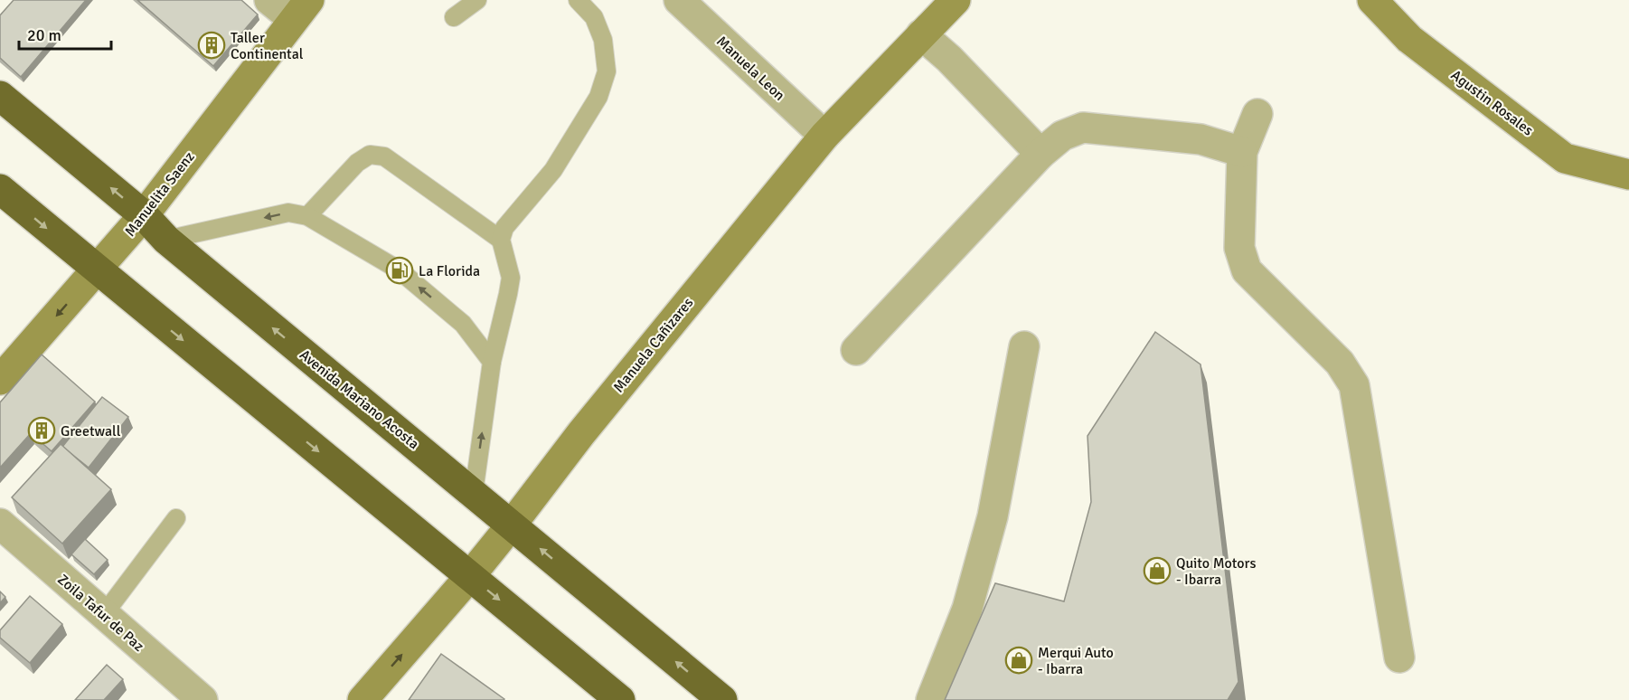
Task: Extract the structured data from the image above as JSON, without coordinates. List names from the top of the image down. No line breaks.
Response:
{"streets":{"highway":["Avenida Mariano Acosta"],"street":["Manuela Leon","Agustin Rosales","Manuelita Saenz","Manuela Cañizares","Zoila Tafur de Paz"]},"crossings":[["Manuela Leon","Manuela Cañizares"],["Manuelita Saenz","Avenida Mariano Acosta"],["Manuela Cañizares","Avenida Mariano Acosta"]],"places":{"building":["Taller Continental","Greetwall"],"fuel station":["La Florida"],"shop":["Quito Motors - Ibarra","Merqui Auto - Ibarra"]},"scale_bar":"20 m"}
